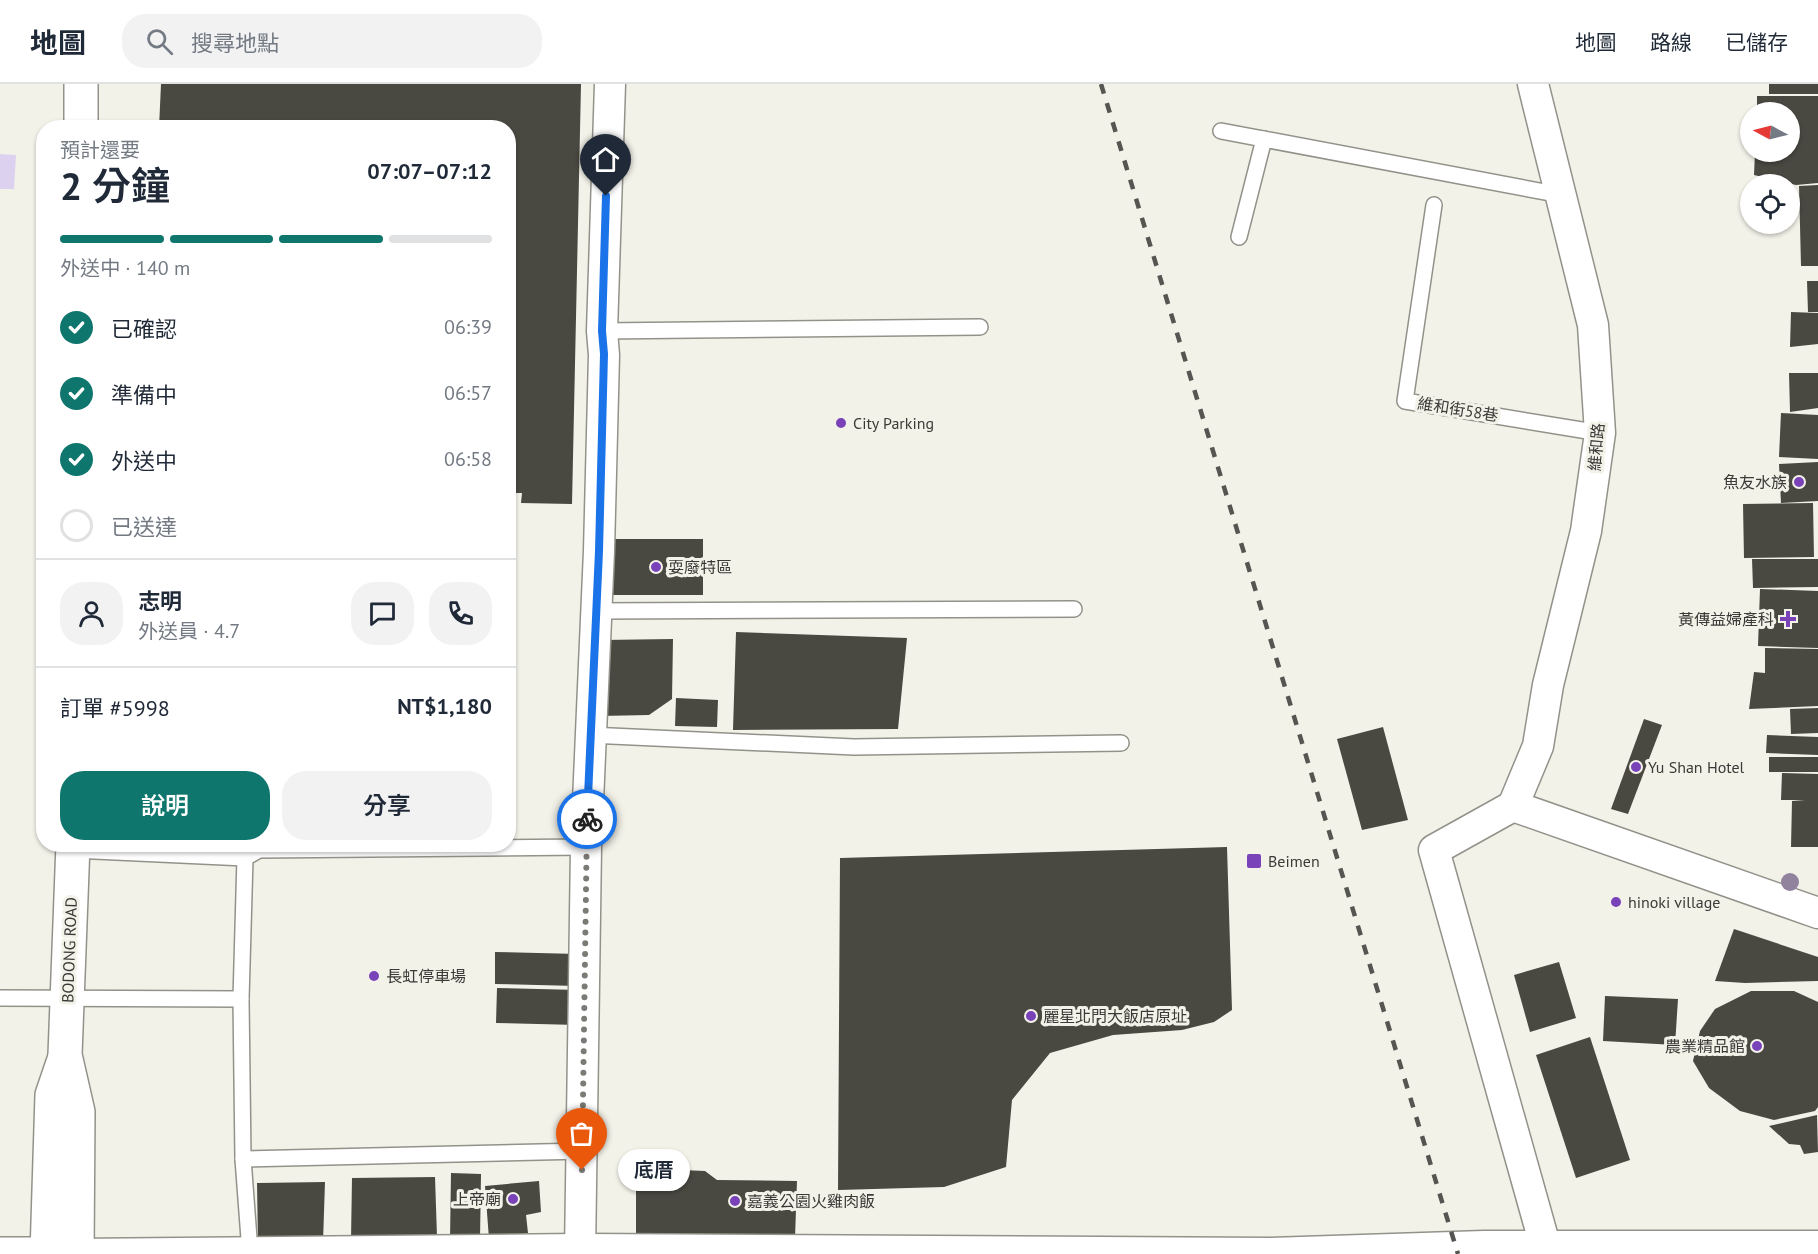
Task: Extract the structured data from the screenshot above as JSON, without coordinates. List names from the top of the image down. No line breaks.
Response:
{"streets":{"street":["維和路","BODONG ROAD"],"lane":["維和街58巷"]},"crossings":[["維和街58巷","維和路"]],"places":{"other":["City Parking","魚友水族","耍廢特區","Yu Shan Hotel","hinoki village","長虹停車場","麗星北門大飯店原址","農業精品館","底厝","上帝廟","嘉義公園火雞肉飯"],"health":["黃傳益婦產科"],"transit":["Beimen"]},"north":"left","page":{"header":"地圖","search":"搜尋地點","nav":["地圖","路線","已儲存"],"heading":["2 分鐘","預計還要","07:07–07:12"],"panel":["志明","外送員 · 4.7","訂單 #5998","NT$1,180"],"bar":"外送中 · 140 m","list":[["已確認","06:39"],["準備中","06:57"],["外送中","06:58"],"已送達"],"buttons":["說明","分享"],"bubble":"底厝"}}
